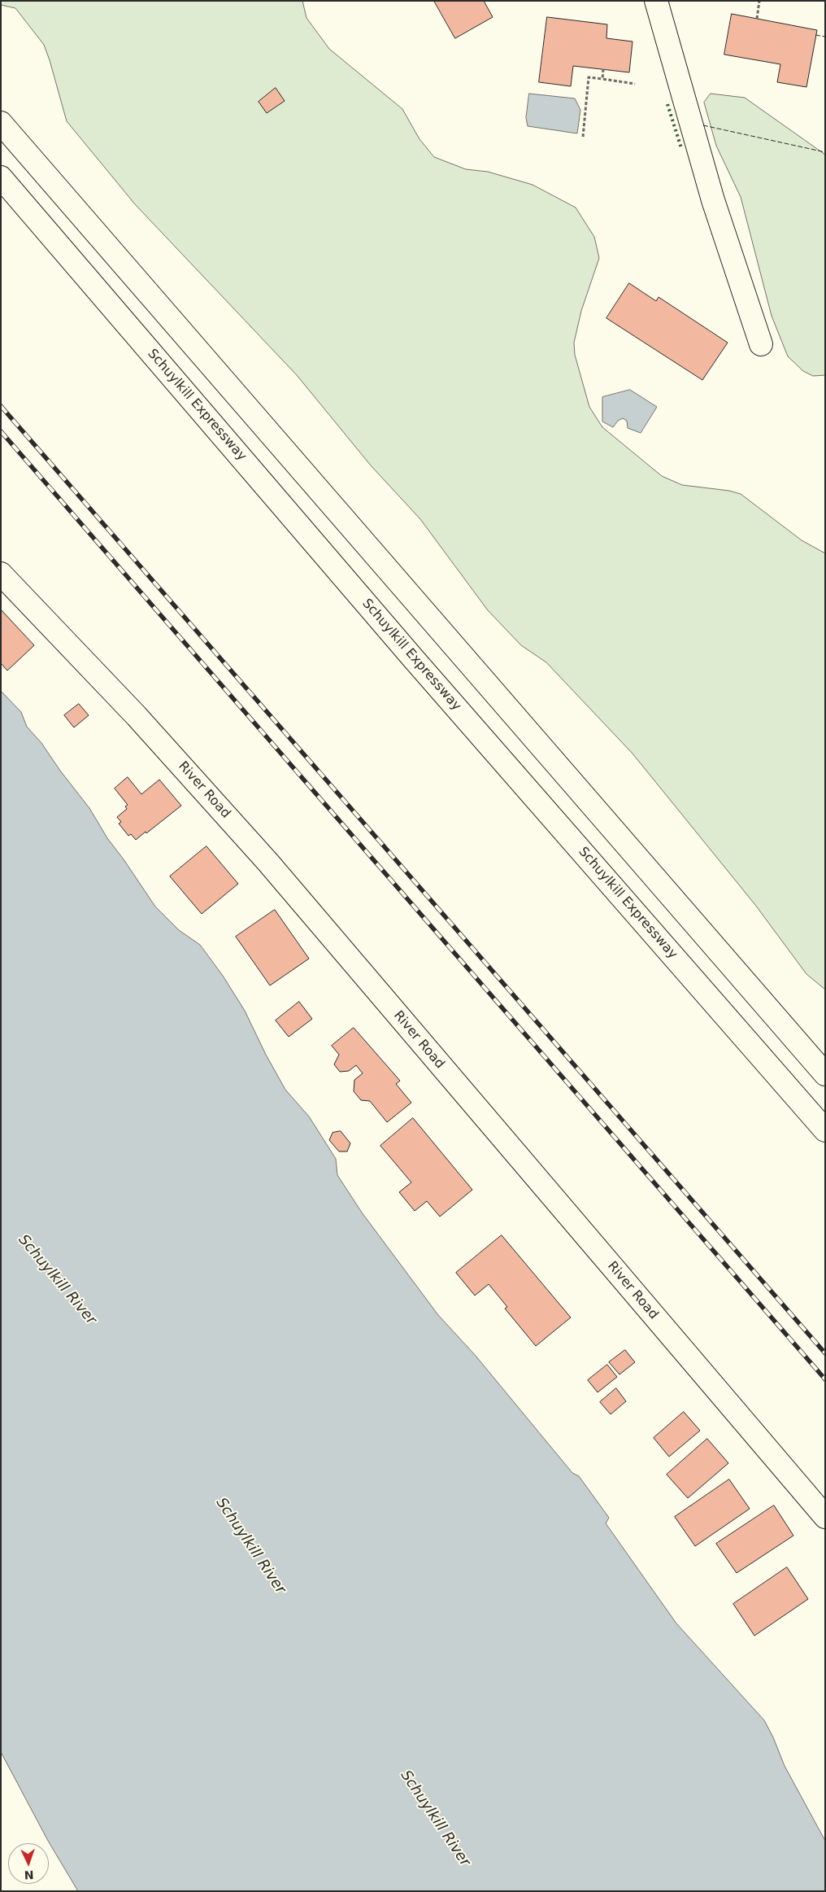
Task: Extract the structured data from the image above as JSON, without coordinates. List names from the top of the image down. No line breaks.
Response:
{"streets":{"main road":["Schuylkill Expressway","River Road"]},"water":["Schuylkill River"],"north":"bottom"}
